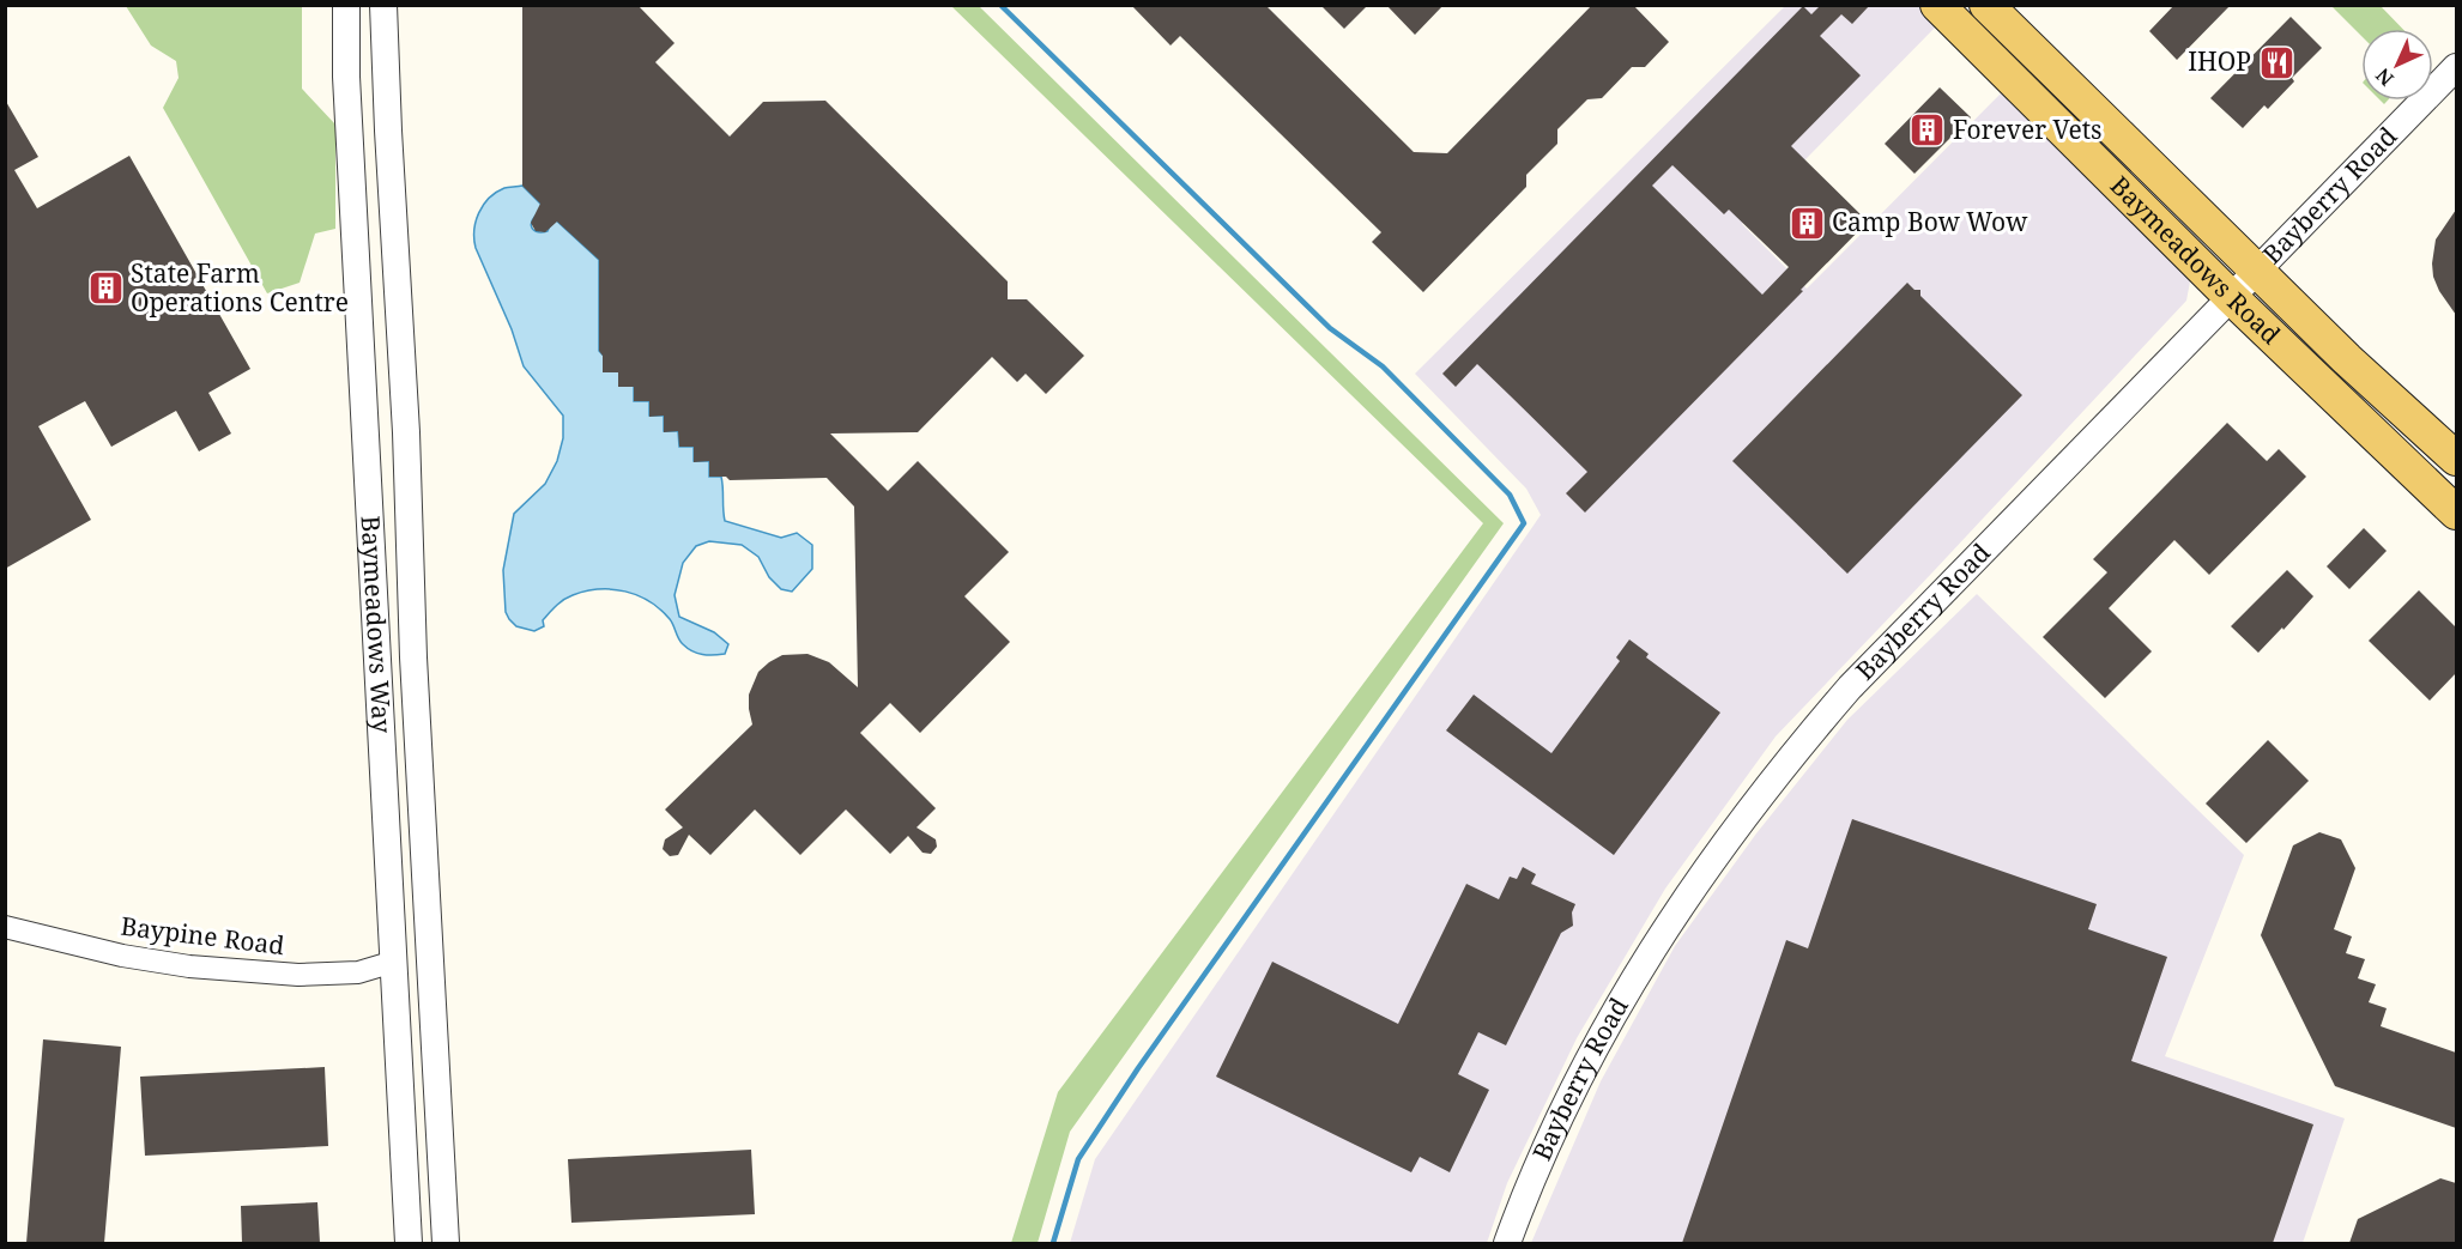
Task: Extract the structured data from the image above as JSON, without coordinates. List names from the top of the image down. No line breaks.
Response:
{"streets":{"main road":["Baymeadows Road"],"street":["Bayberry Road","Baymeadows Way","Baypine Road"]},"crossings":[["Bayberry Road","Baymeadows Road"],["Baymeadows Way","Baypine Road"]],"places":{"restaurant":["IHOP"],"building":["Forever Vets","Camp Bow Wow","State Farm Operations Centre"]},"north":"bottom left"}
